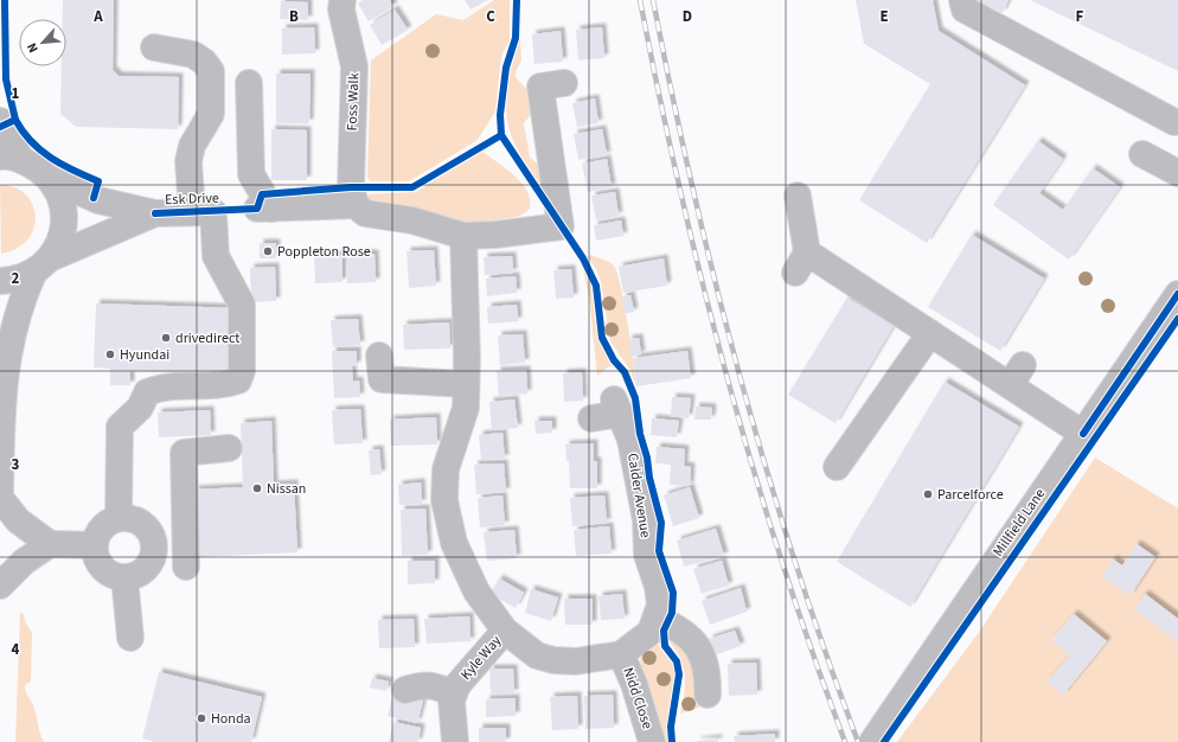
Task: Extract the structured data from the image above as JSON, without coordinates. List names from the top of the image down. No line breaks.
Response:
{"streets":{"street":["Foss Walk","Esk Drive","Calder Avenue","Millfield Lane","Kyle Way","Nidd Close"]},"crossings":[["Calder Avenue","Kyle Way"],["Calder Avenue","Nidd Close"]],"places":["Poppleton Rose","drivedirect","Hyundai","Nissan","Parcelforce","Honda"],"north":"bottom left","grid":{"columns":["A","B","C","D","E","F"],"rows":["1","2","3","4"]}}
